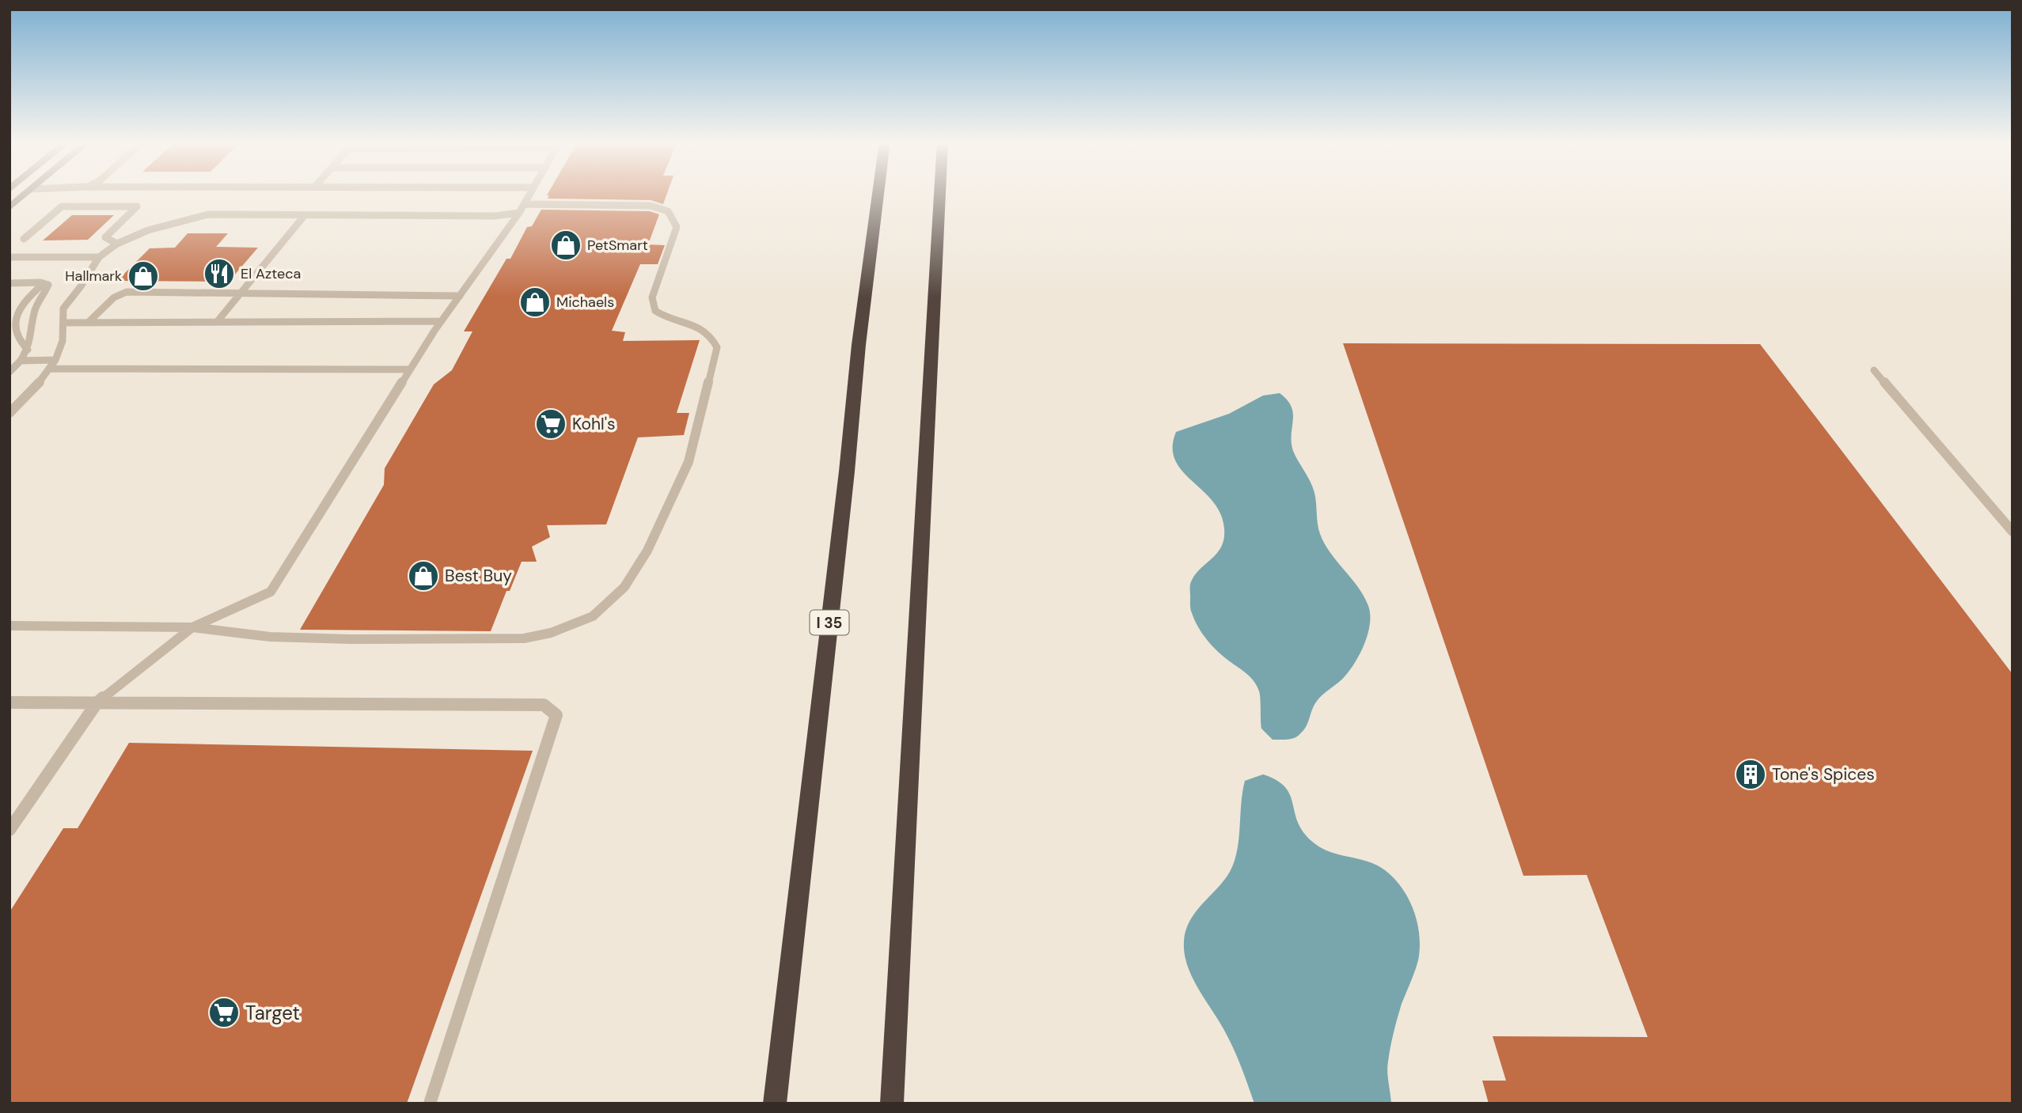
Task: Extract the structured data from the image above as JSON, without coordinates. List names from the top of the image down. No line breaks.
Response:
{"streets":{"highway":["I 35"]},"places":{"shop":["PetSmart","Hallmark","Michaels","Best Buy"],"restaurant":["El Azteca"],"supermarket":["Kohl's","Target"],"building":["Tone's Spices"]}}
